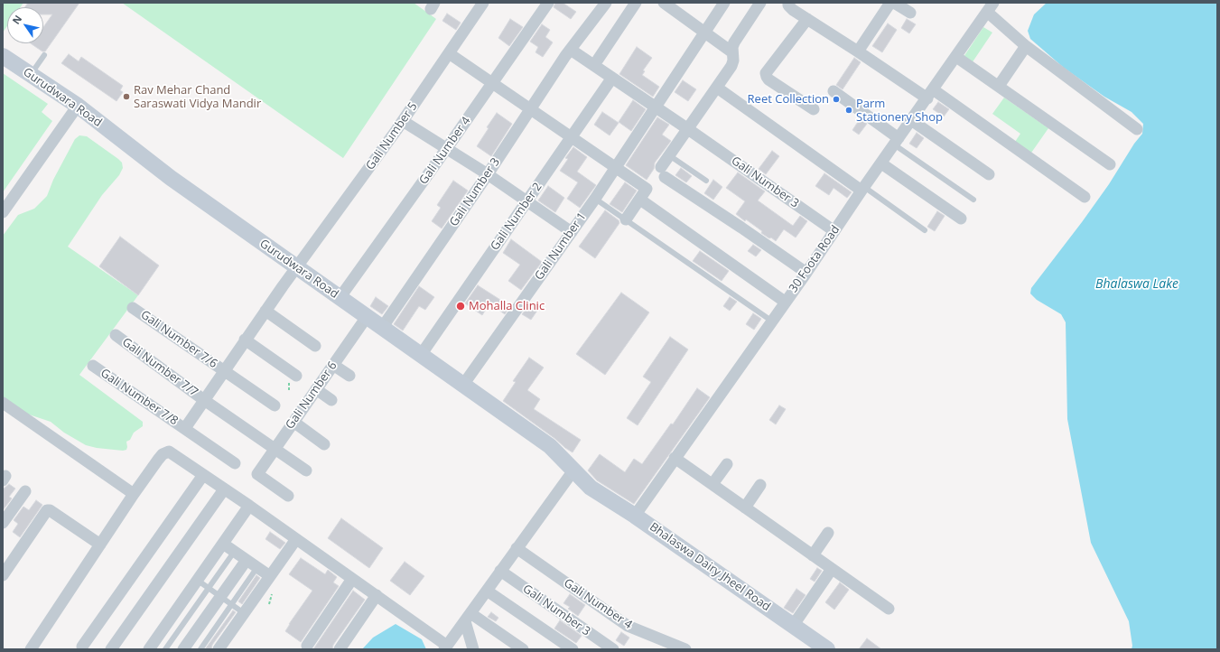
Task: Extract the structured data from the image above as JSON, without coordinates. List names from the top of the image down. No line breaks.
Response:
{"streets":{"street":["Gurudwara Road","Gali Number 5","Gali Number 4","Gali Number 3","Gali Number 2","Gali Number 1","30 Foota Road","Gali Number 7/6","Gali Number 7/7","Gali Number 6","Gali Number 7/8","Bhalaswa Dairy Jheel Road"]},"crossings":[["Gurudwara Road","Gali Number 5"],["Gurudwara Road","Gali Number 4"],["Gurudwara Road","Gali Number 3"],["Gurudwara Road","Gali Number 2"],["Gurudwara Road","Gali Number 1"],["Gurudwara Road","Gali Number 6"],["Gurudwara Road","Bhalaswa Dairy Jheel Road"],["Gali Number 5","Gali Number 7/6"],["Gali Number 5","Gali Number 7/7"],["Gali Number 5","Gali Number 7/8"],["Gali Number 3","Gali Number 2"],["Gali Number 3","Gali Number 1"],["Gali Number 3","30 Foota Road"],["30 Foota Road","Bhalaswa Dairy Jheel Road"],["Gali Number 7/7","Gali Number 6"]],"water":["Bhalaswa Lake"],"places":["Rav Mehar Chand Saraswati Vidya Mandir","Reet Collection","Parm Stationery Shop","Mohalla Clinic"],"north":"top left"}
